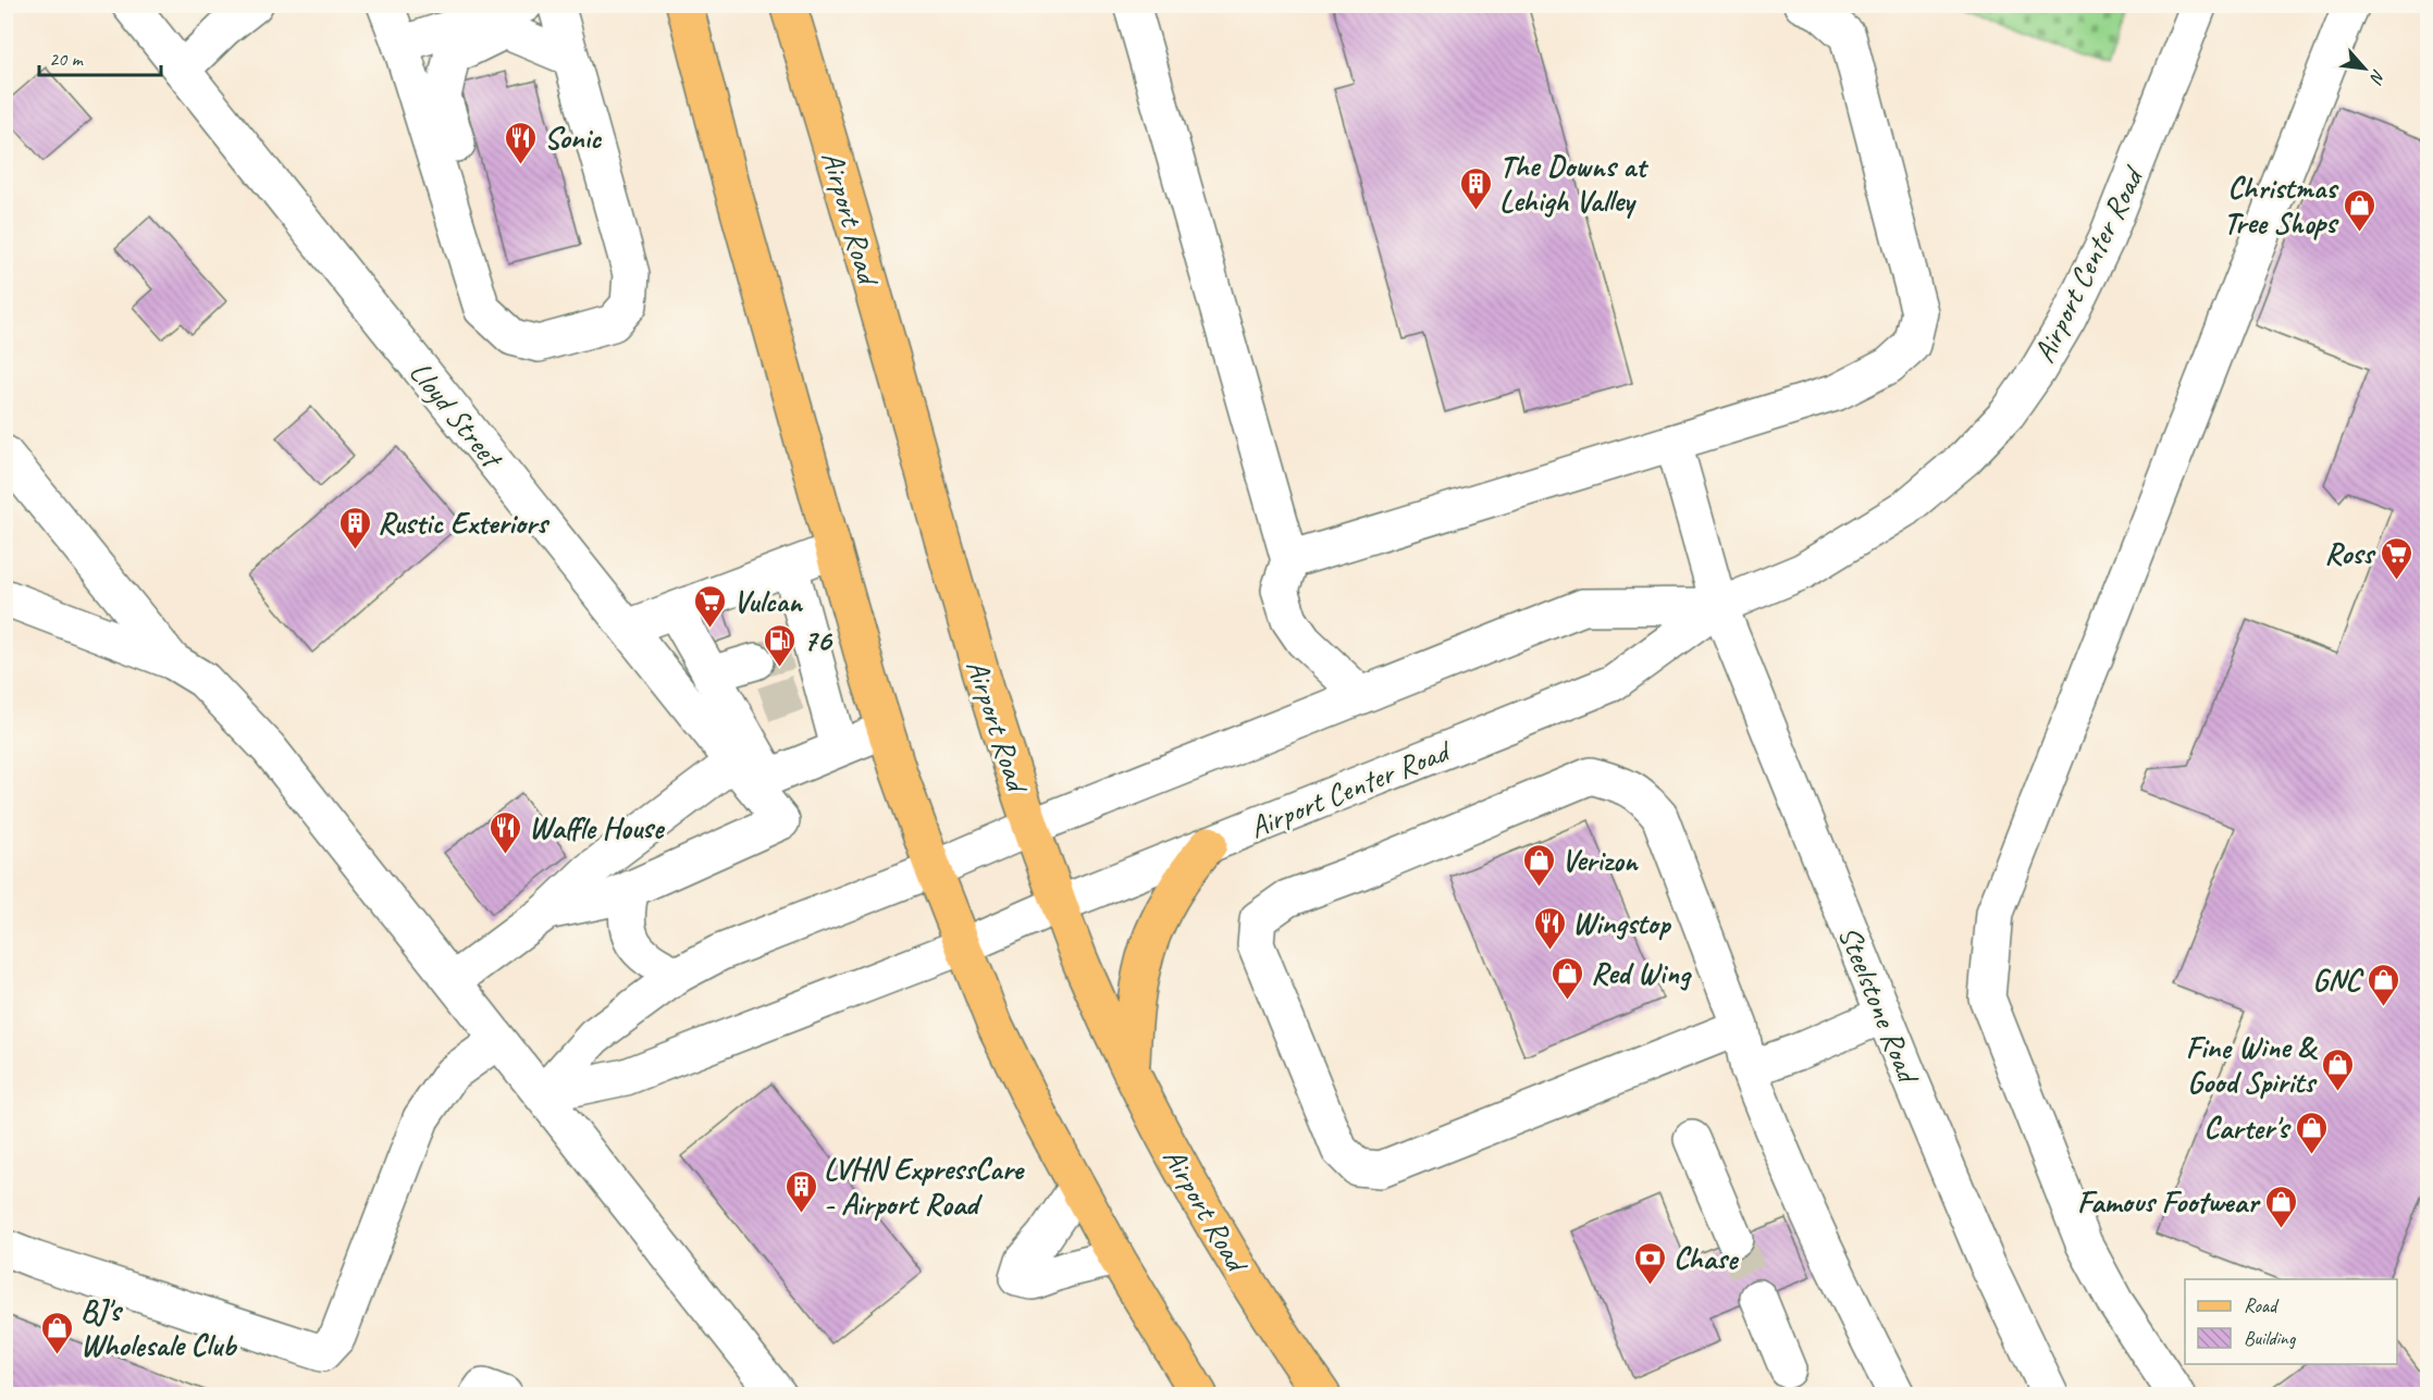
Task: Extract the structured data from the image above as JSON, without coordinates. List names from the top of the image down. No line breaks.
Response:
{"streets":{"main road":["Airport Road"],"street":["Airport Center Road","Lloyd Street","Steelstone Road"]},"crossings":[["Airport Road","Airport Center Road"],["Airport Center Road","Steelstone Road"]],"places":{"restaurant":["Sonic","Waffle House","Wingstop"],"building":["The Downs at Lehigh Valley","Rustic Exteriors","LVHN ExpressCare - Airport Road"],"shop":["Christmas Tree Shops","Verizon","Red Wing","GNC","Fine Wine & Good Spirits","Carter's","Famous Footwear","BJ's Wholesale Club"],"supermarket":["Ross","Vulcan"],"fuel station":["76"],"bank":["Chase"]},"legend":["Road","Building"],"scale_bar":"20 m","north":"bottom right"}
